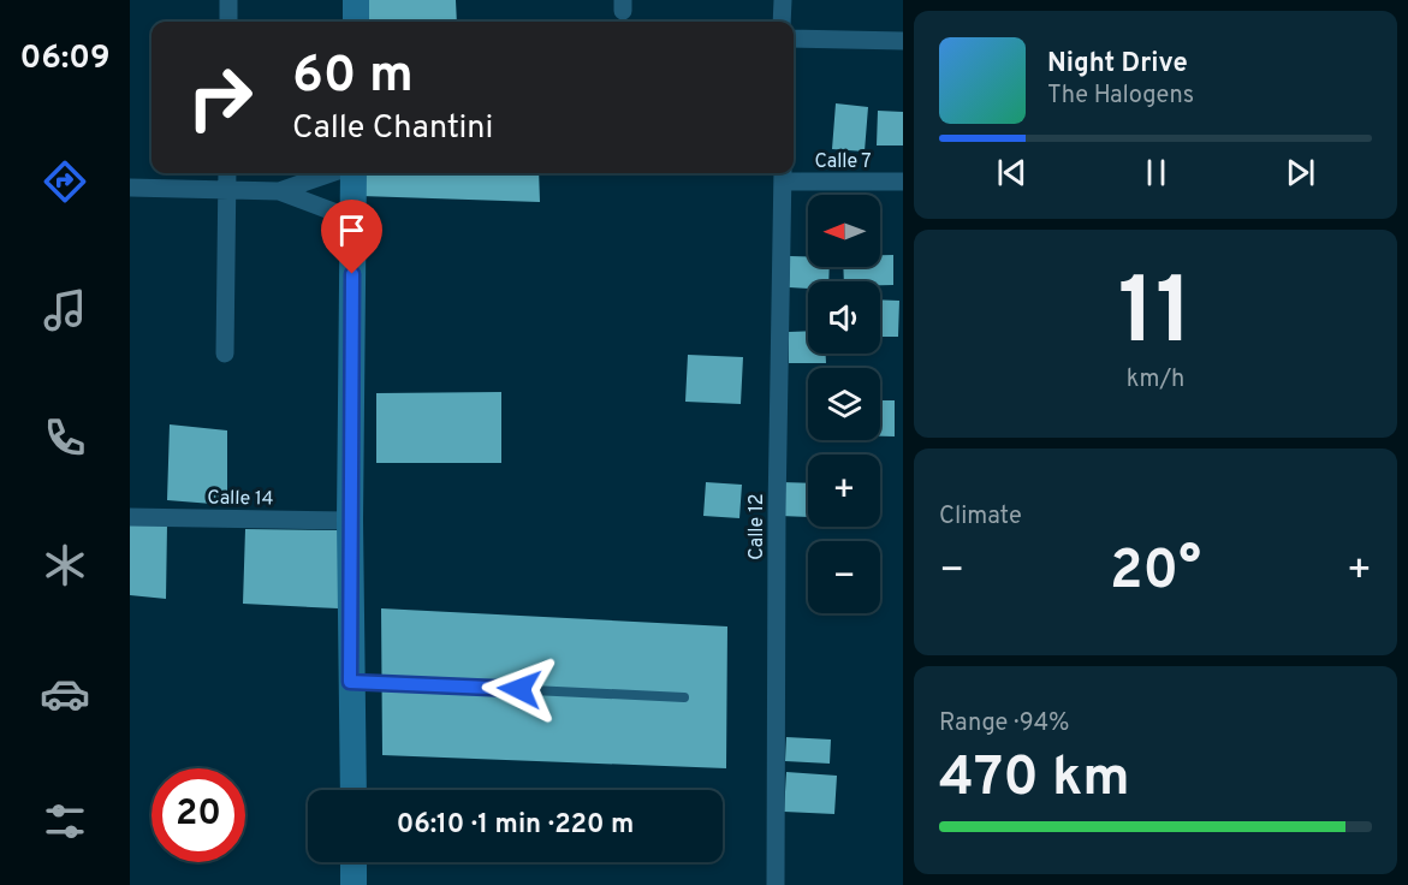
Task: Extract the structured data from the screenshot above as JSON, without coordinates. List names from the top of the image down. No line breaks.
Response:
{"streets":{"street":["Calle 7","Calle 14","Calle 12"]},"crossings":[["Calle 7","Calle 12"]],"north":"left","page":{"tabs":"06:09","turn":["60 m","Calle Chantini"],"song":["Night Drive","The Halogens"],"map_buttons":["+","−"],"tile":[["11","km/h"],"Climate",["Range · 94%","470 km"]],"heat":["−","20°","+"],"limit":"20","trip":"06:10 · 1 min · 220 m"}}
